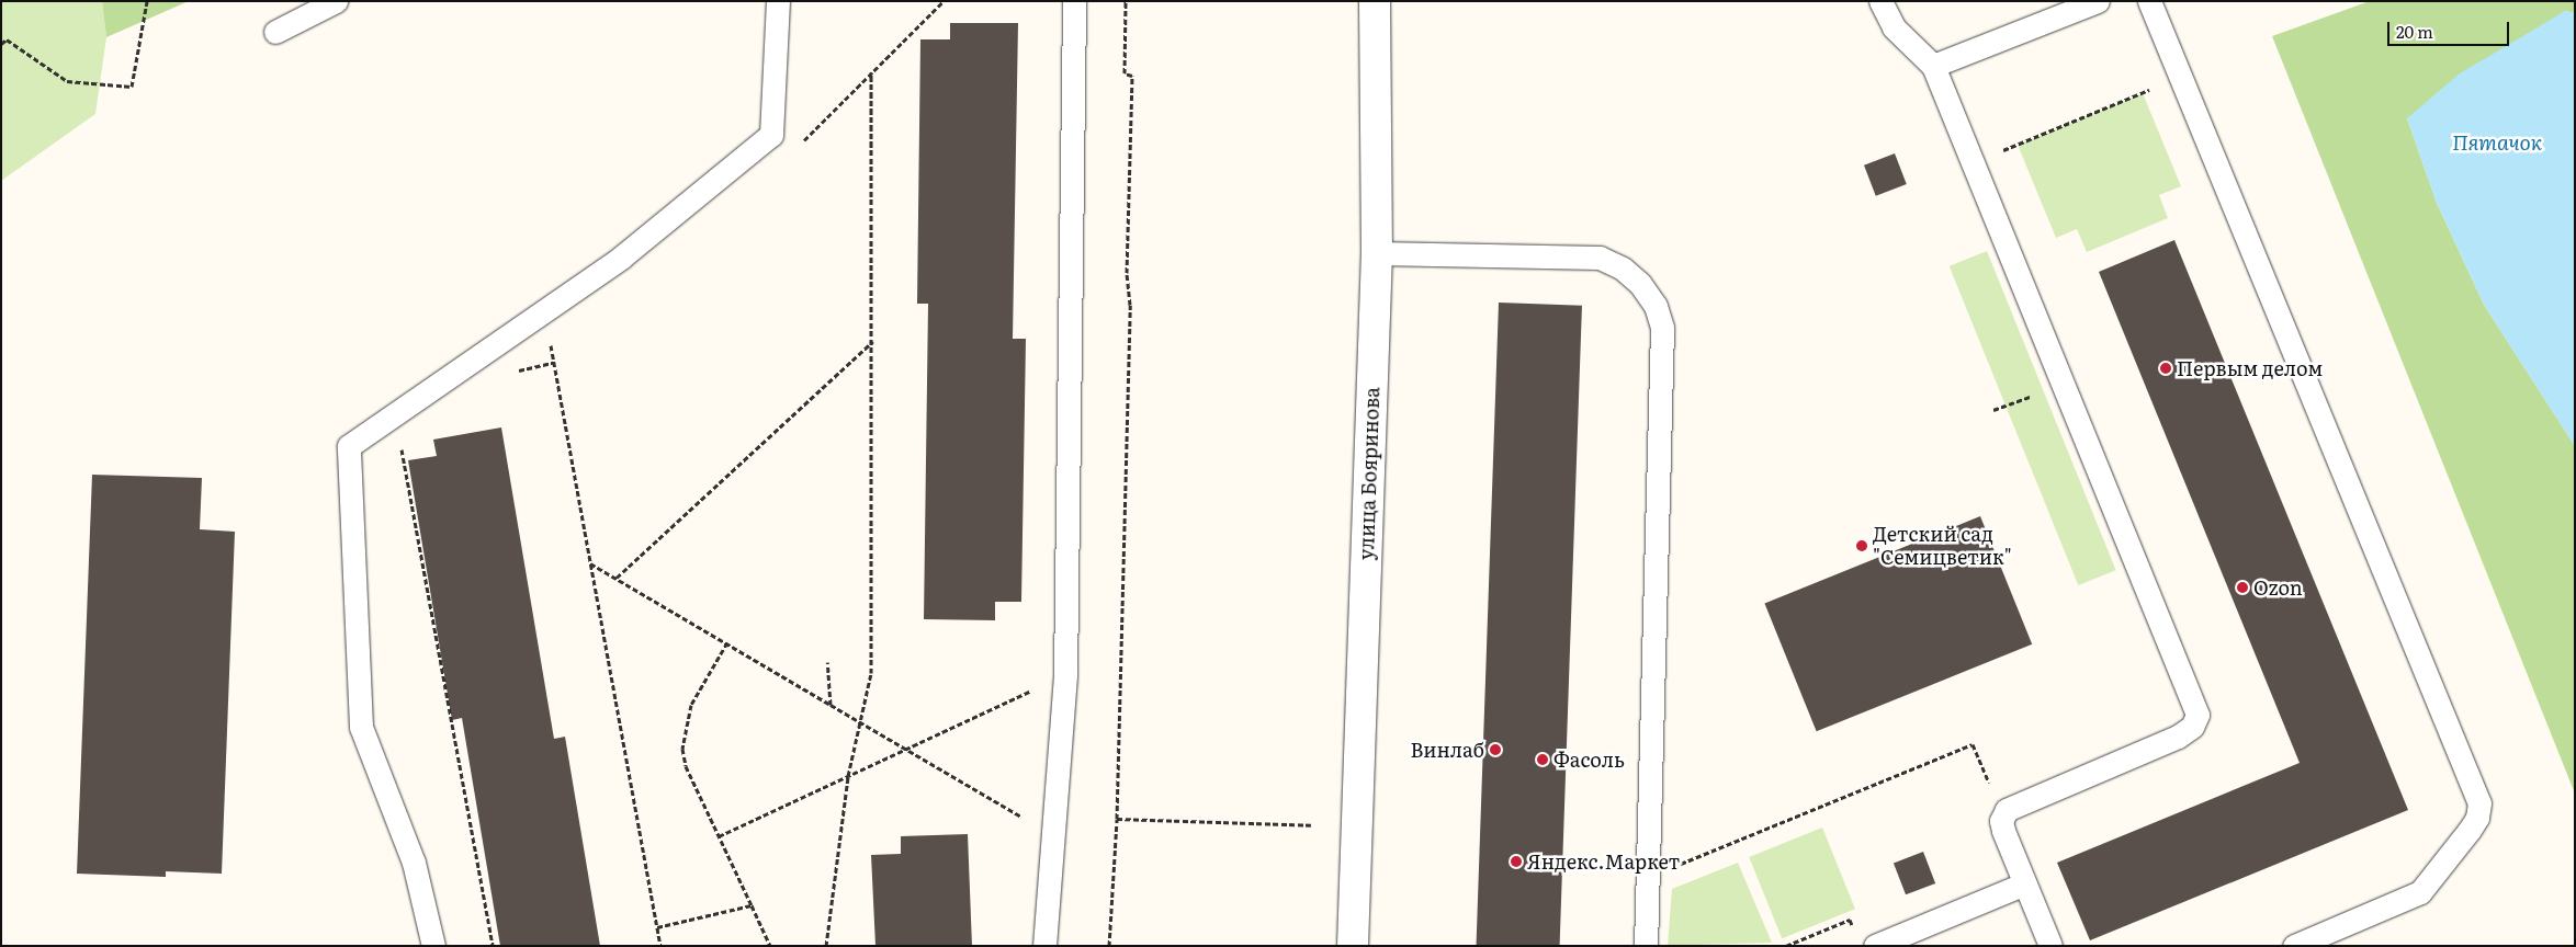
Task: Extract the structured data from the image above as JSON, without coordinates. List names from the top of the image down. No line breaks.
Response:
{"streets":{"street":["улица Бояринова"]},"water":["Пятачок"],"places":["Первым делом","Детский сад \"Семицветик\"","Ozon","Винлаб","Фасоль","Яндекс.Маркет"],"scale_bar":"20 m"}
